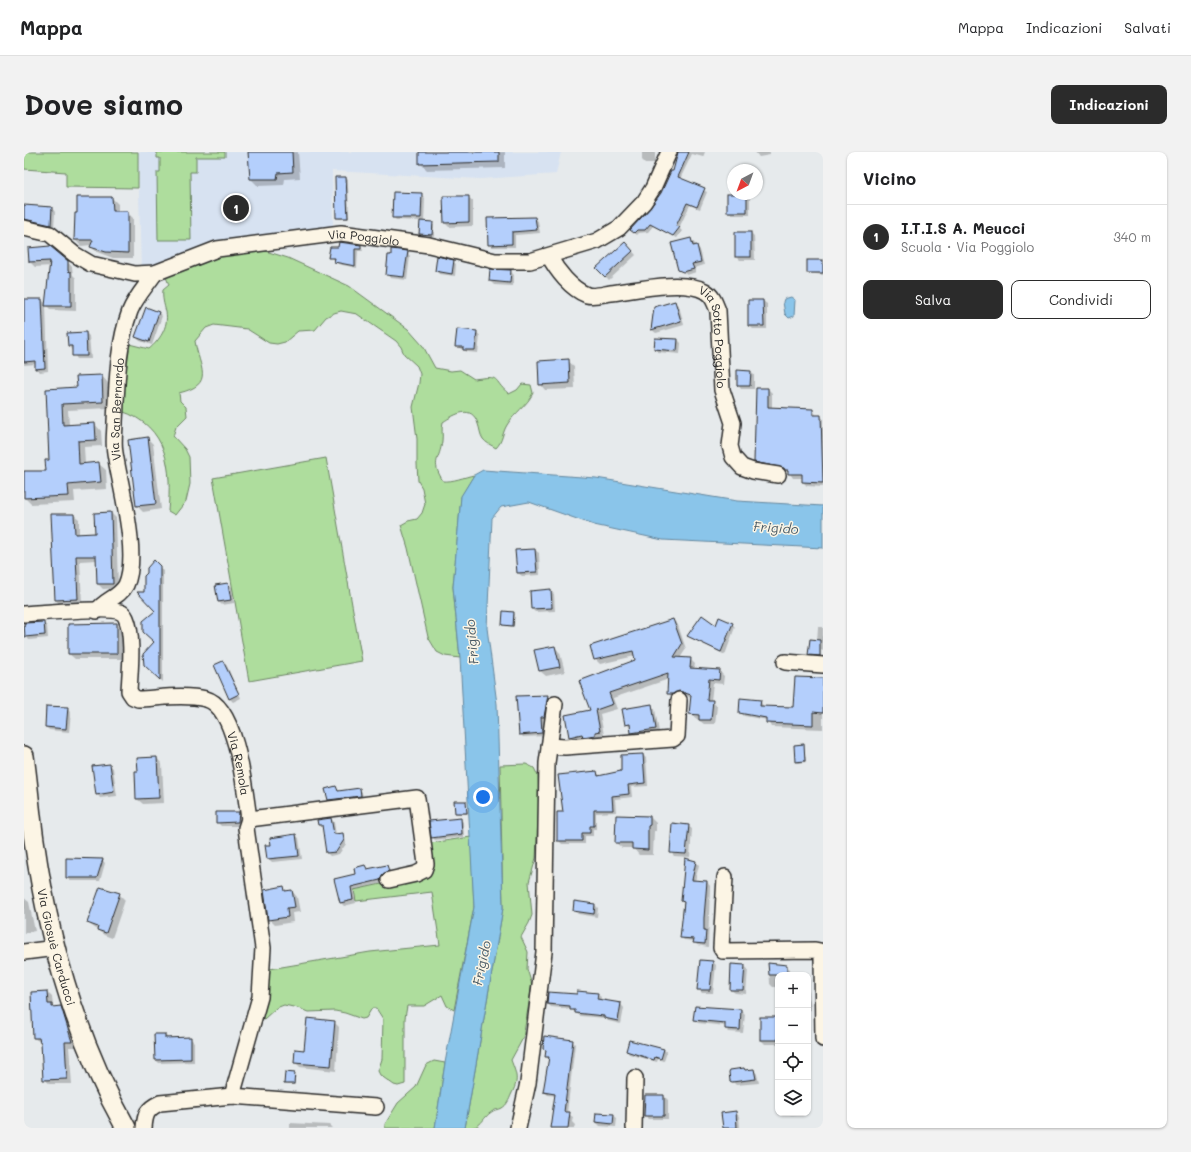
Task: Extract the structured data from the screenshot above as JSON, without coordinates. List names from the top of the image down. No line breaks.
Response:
{"streets":{"main road":["Via Giosuè Carducci"],"street":["Via Poggiolo","Via Sotto Poggiolo","Via San Bernardo","Via Remola"]},"crossings":[["Via Poggiolo","Via Sotto Poggiolo"],["Via Poggiolo","Via San Bernardo"],["Via San Bernardo","Via Remola"]],"water":["Frigido"],"north":"bottom left","page":{"header":"Mappa","nav":["Mappa","Indicazioni","Salvati"],"buttons":["Indicazioni",["Salva","Condividi"]],"title":"Dove siamo","heading":"Vicino","pins":"1","list":[{"mark":"1","name":"I.T.I.S A. Meucci","note":"Scuola · Via Poggiolo","value":"340 m"}],"map_buttons":["+","−"]}}
